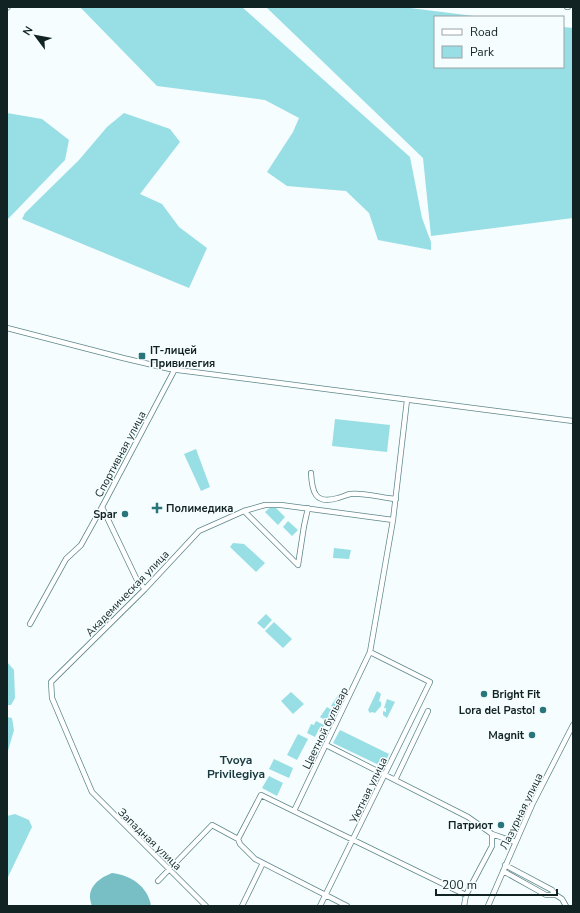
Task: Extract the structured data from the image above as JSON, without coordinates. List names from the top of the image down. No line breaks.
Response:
{"streets":{"street":["Спортивная улица","Академическая улица","Цветной бульвар","Уютная улица","Лазурная улица","Западная улица"]},"crossings":[["Спортивная улица","Академическая улица"],["Академическая улица","Цветной бульвар"],["Академическая улица","Западная улица"],["Цветной бульвар","Уютная улица"]],"districts":["Tvoya Privilegiya"],"places":{"transit":["IT-лицей Привилегия"],"health":["Полимедика"],"other":["Spar","Bright Fit","Lora del Pasto!","Magnit","Патриот"]},"legend":["Road","Park"],"scale_bar":"200 m","north":"top left"}
